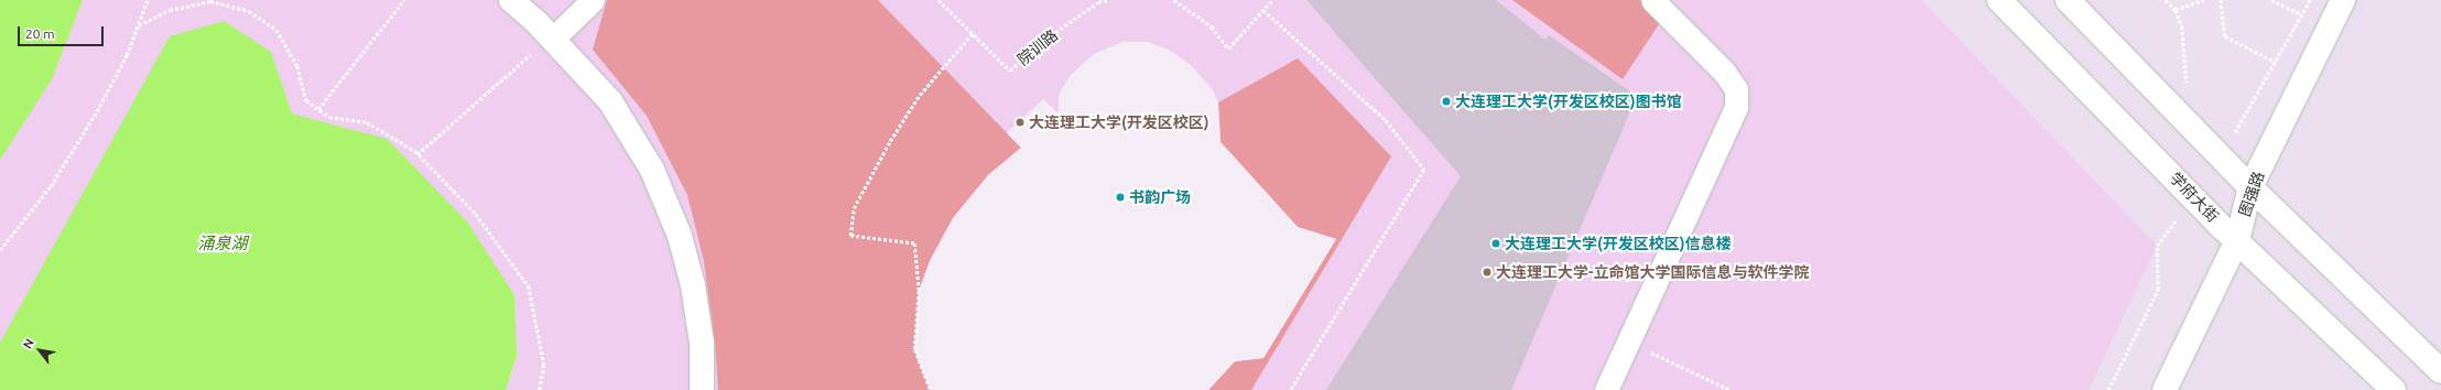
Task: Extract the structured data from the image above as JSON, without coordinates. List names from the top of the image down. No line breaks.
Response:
{"streets":{"main road":["图强路","学府大街"],"path":["院训路"]},"crossings":[["图强路","学府大街"]],"water":["涌泉湖"],"places":["大连理工大学(开发区校区)图书馆","大连理工大学(开发区校区)","书韵广场","大连理工大学(开发区校区)信息楼","大连理工大学-立命馆大学国际信息与软件学院"],"scale_bar":"20 m","north":"top left"}
